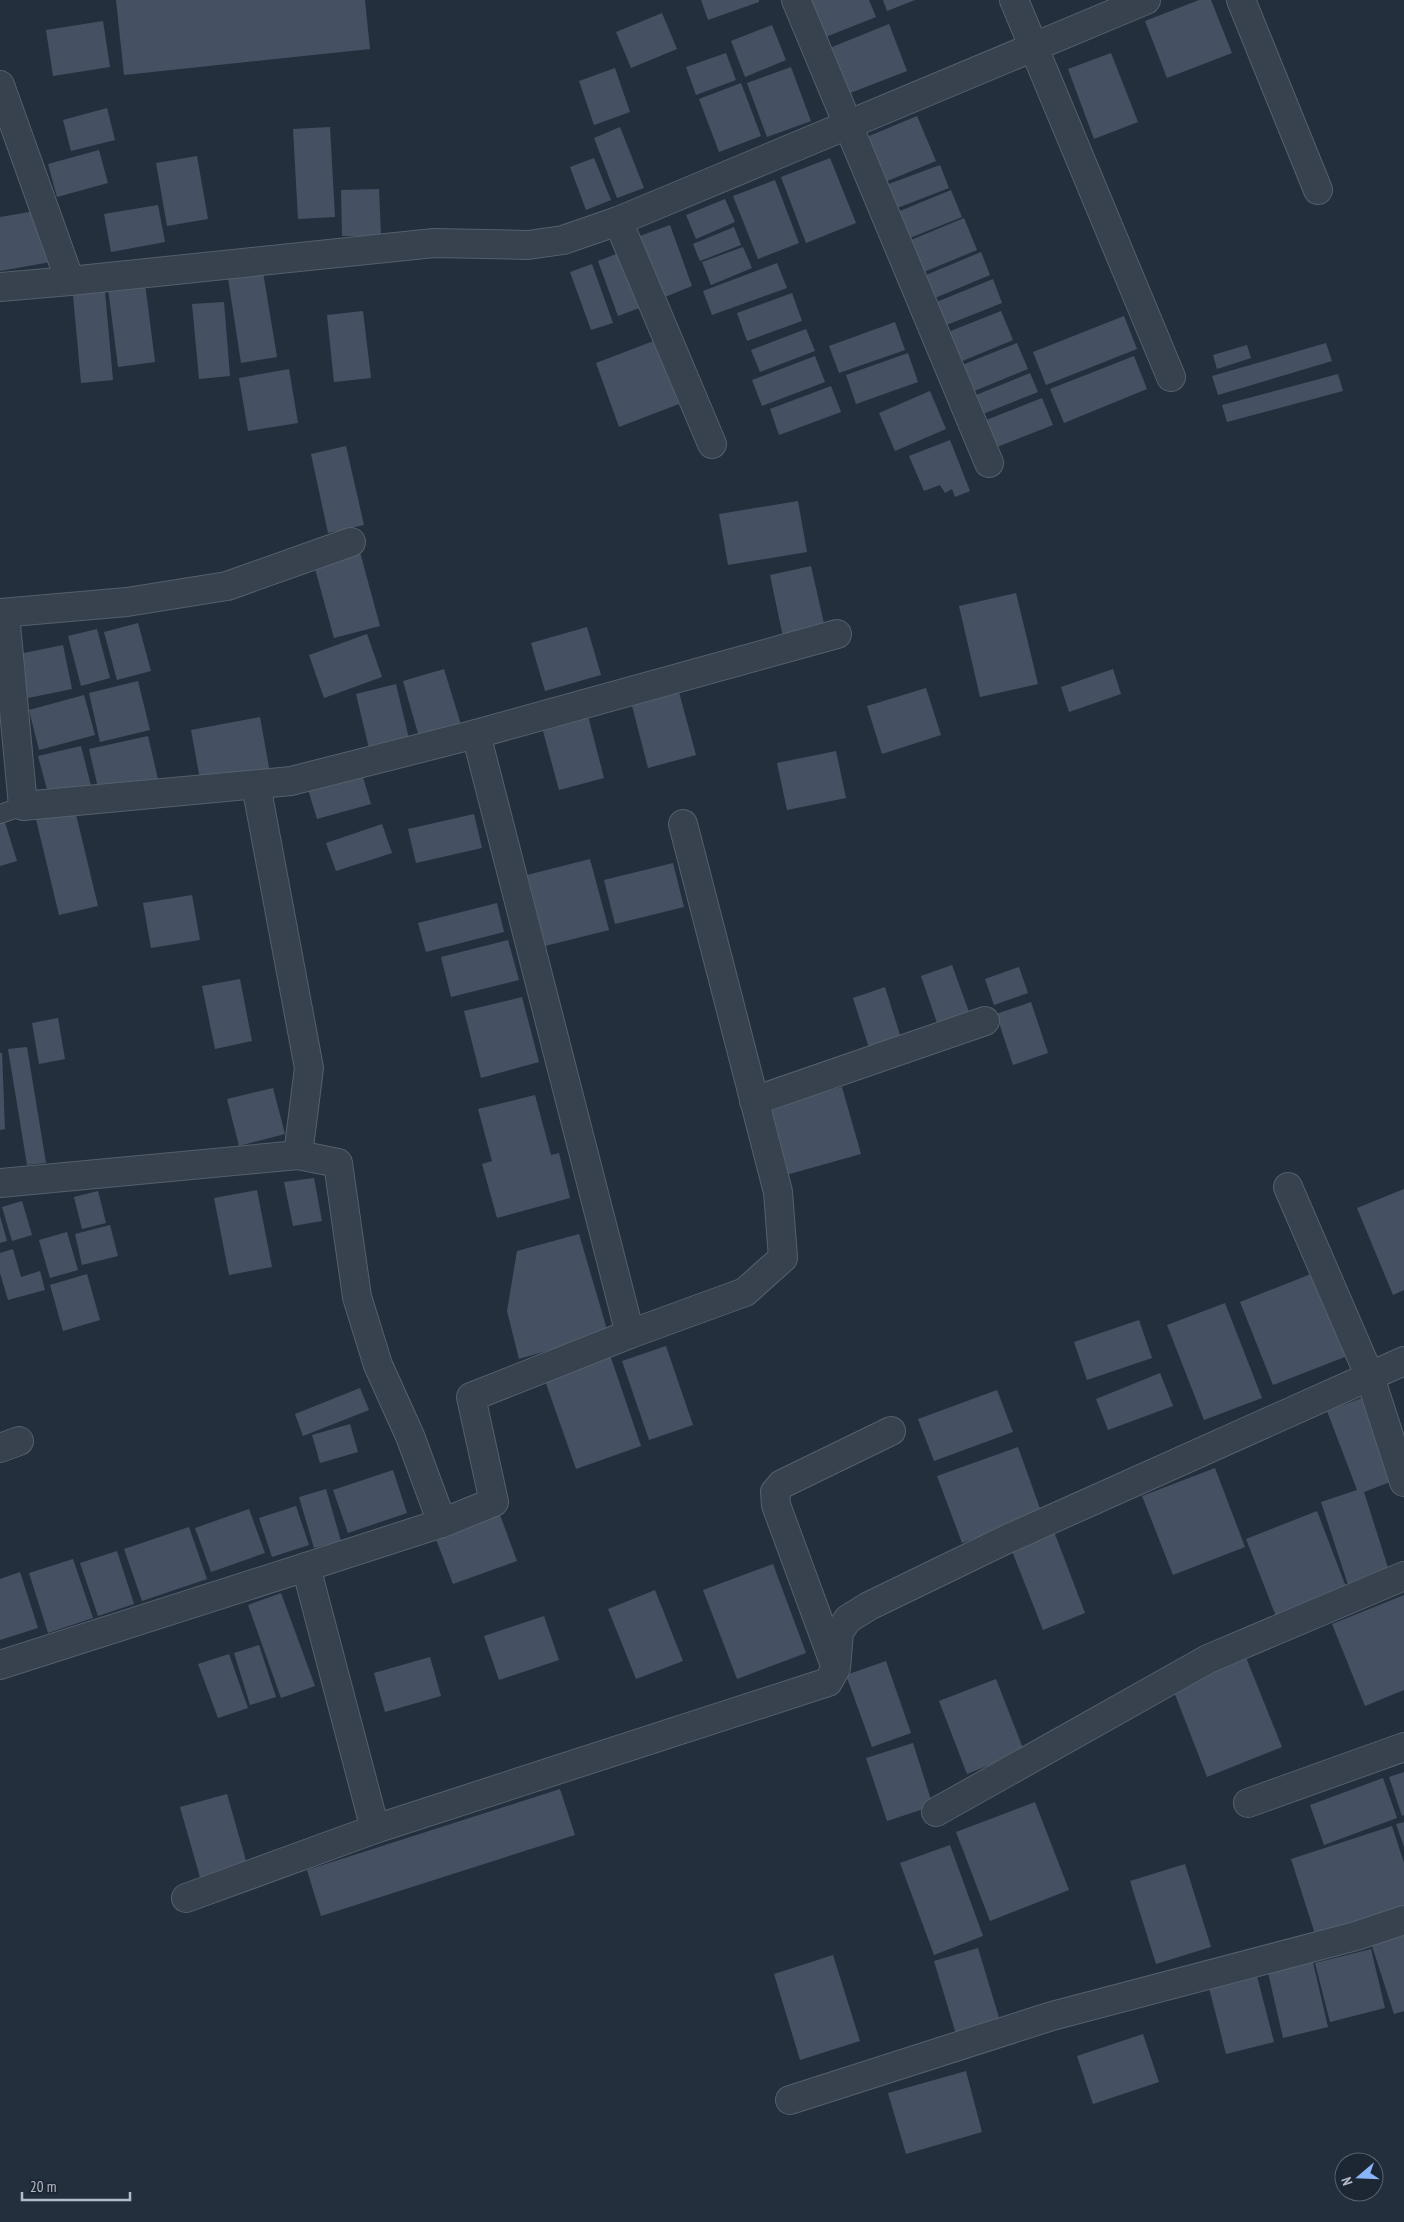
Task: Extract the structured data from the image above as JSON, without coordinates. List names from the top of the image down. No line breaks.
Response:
{"scale_bar":"20 m","north":"left"}
